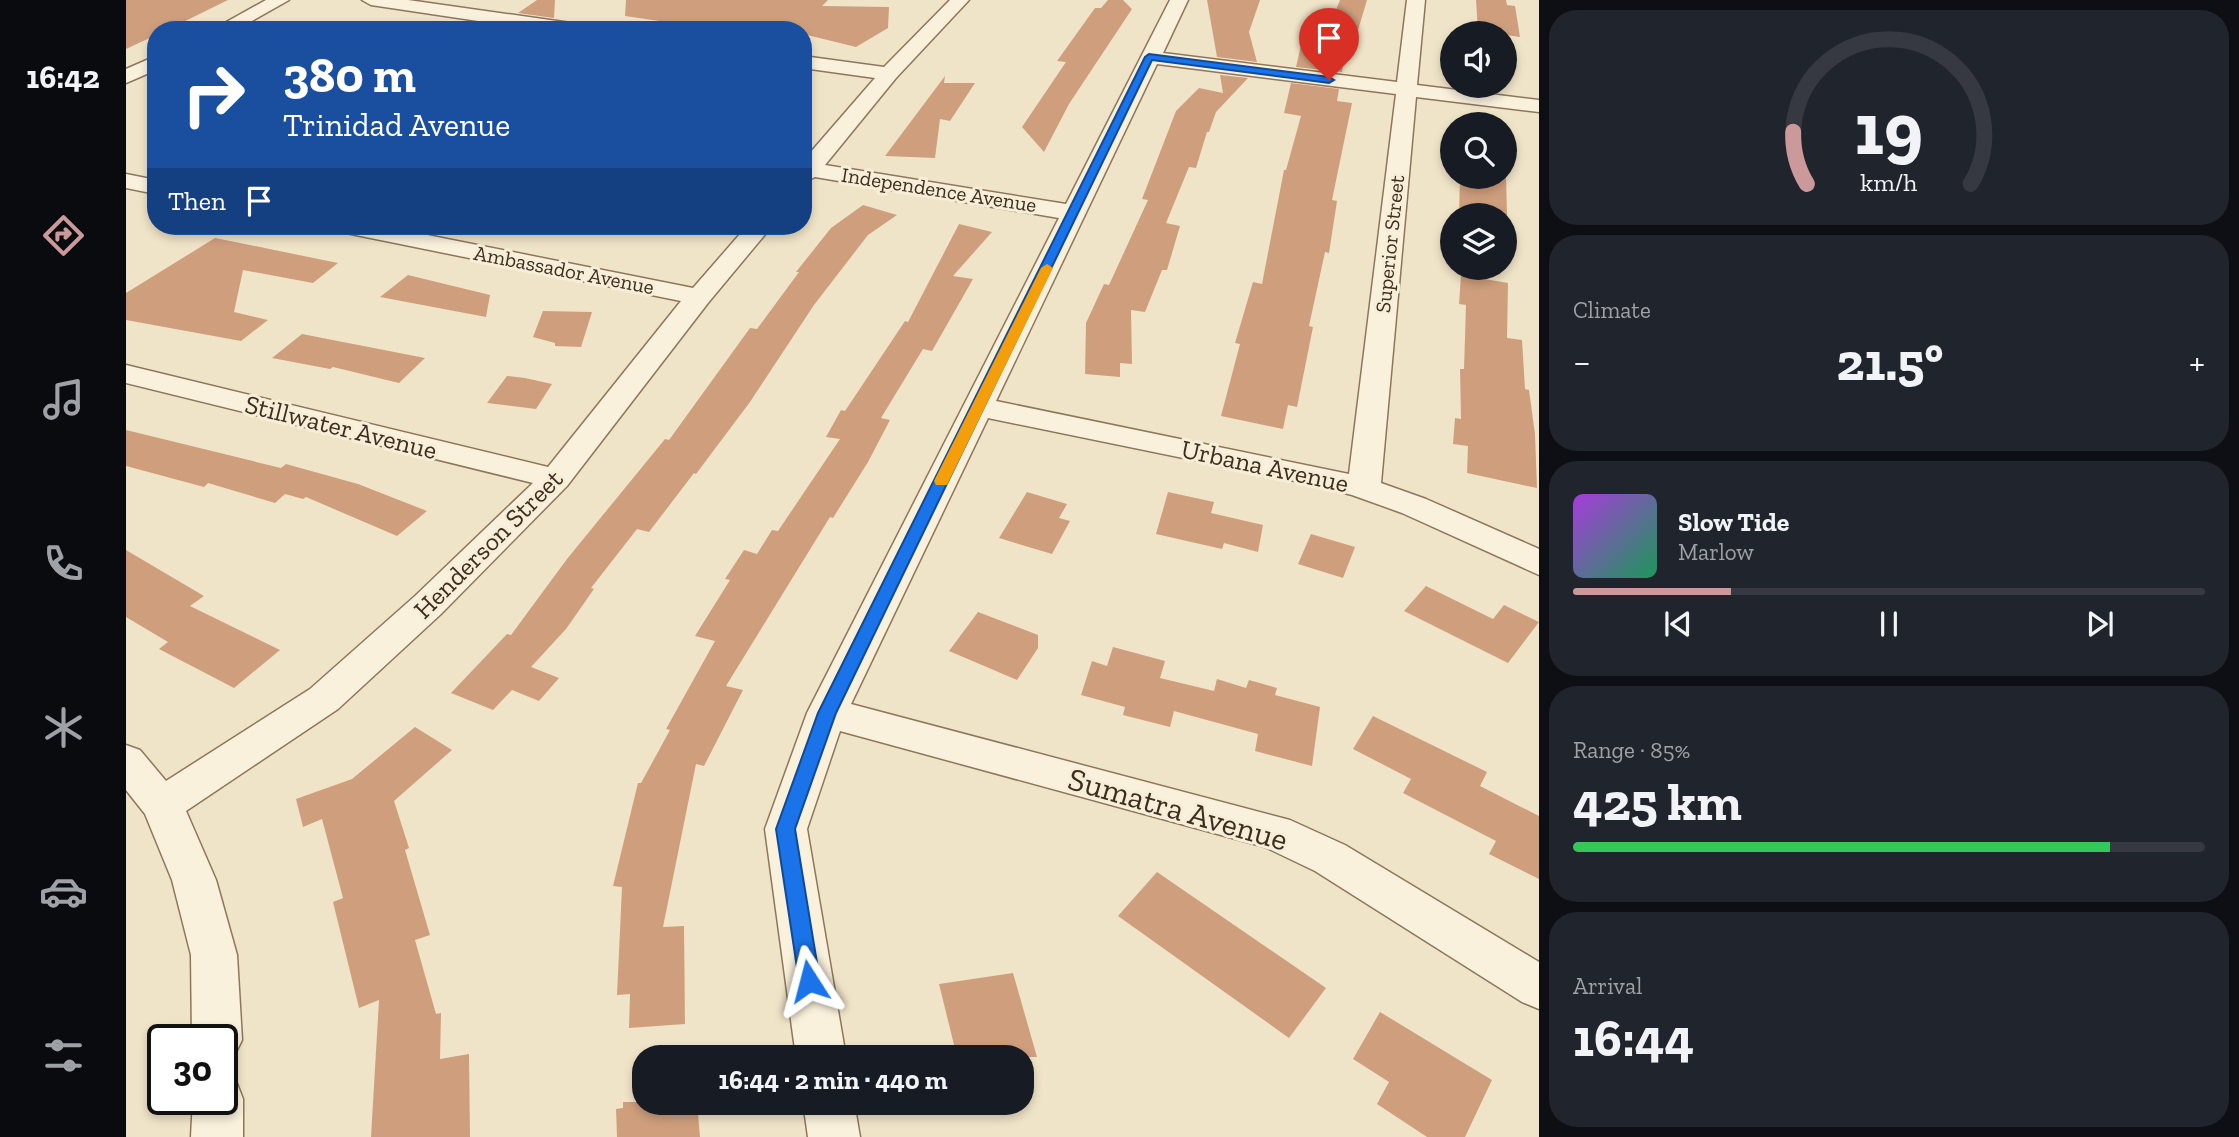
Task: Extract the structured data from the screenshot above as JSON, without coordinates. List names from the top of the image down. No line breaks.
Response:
{"streets":{"street":["Independence Avenue","Superior Street","Ambassador Avenue","Stillwater Avenue","Urbana Avenue","Henderson Street","Sumatra Avenue"]},"crossings":[["Superior Street","Urbana Avenue"],["Ambassador Avenue","Henderson Street"],["Stillwater Avenue","Henderson Street"]],"page":{"tabs":"16:42","turn":["380 m","Trinidad Avenue"],"then":"Then","tile":["Climate",["Range · 85%","425 km"],["Arrival","16:44"]],"heat":["−","21.5°","+"],"song":["Slow Tide","Marlow"],"limit":"30","trip":"16:44 · 2 min · 440 m","gauge":["19","km/h"]}}
